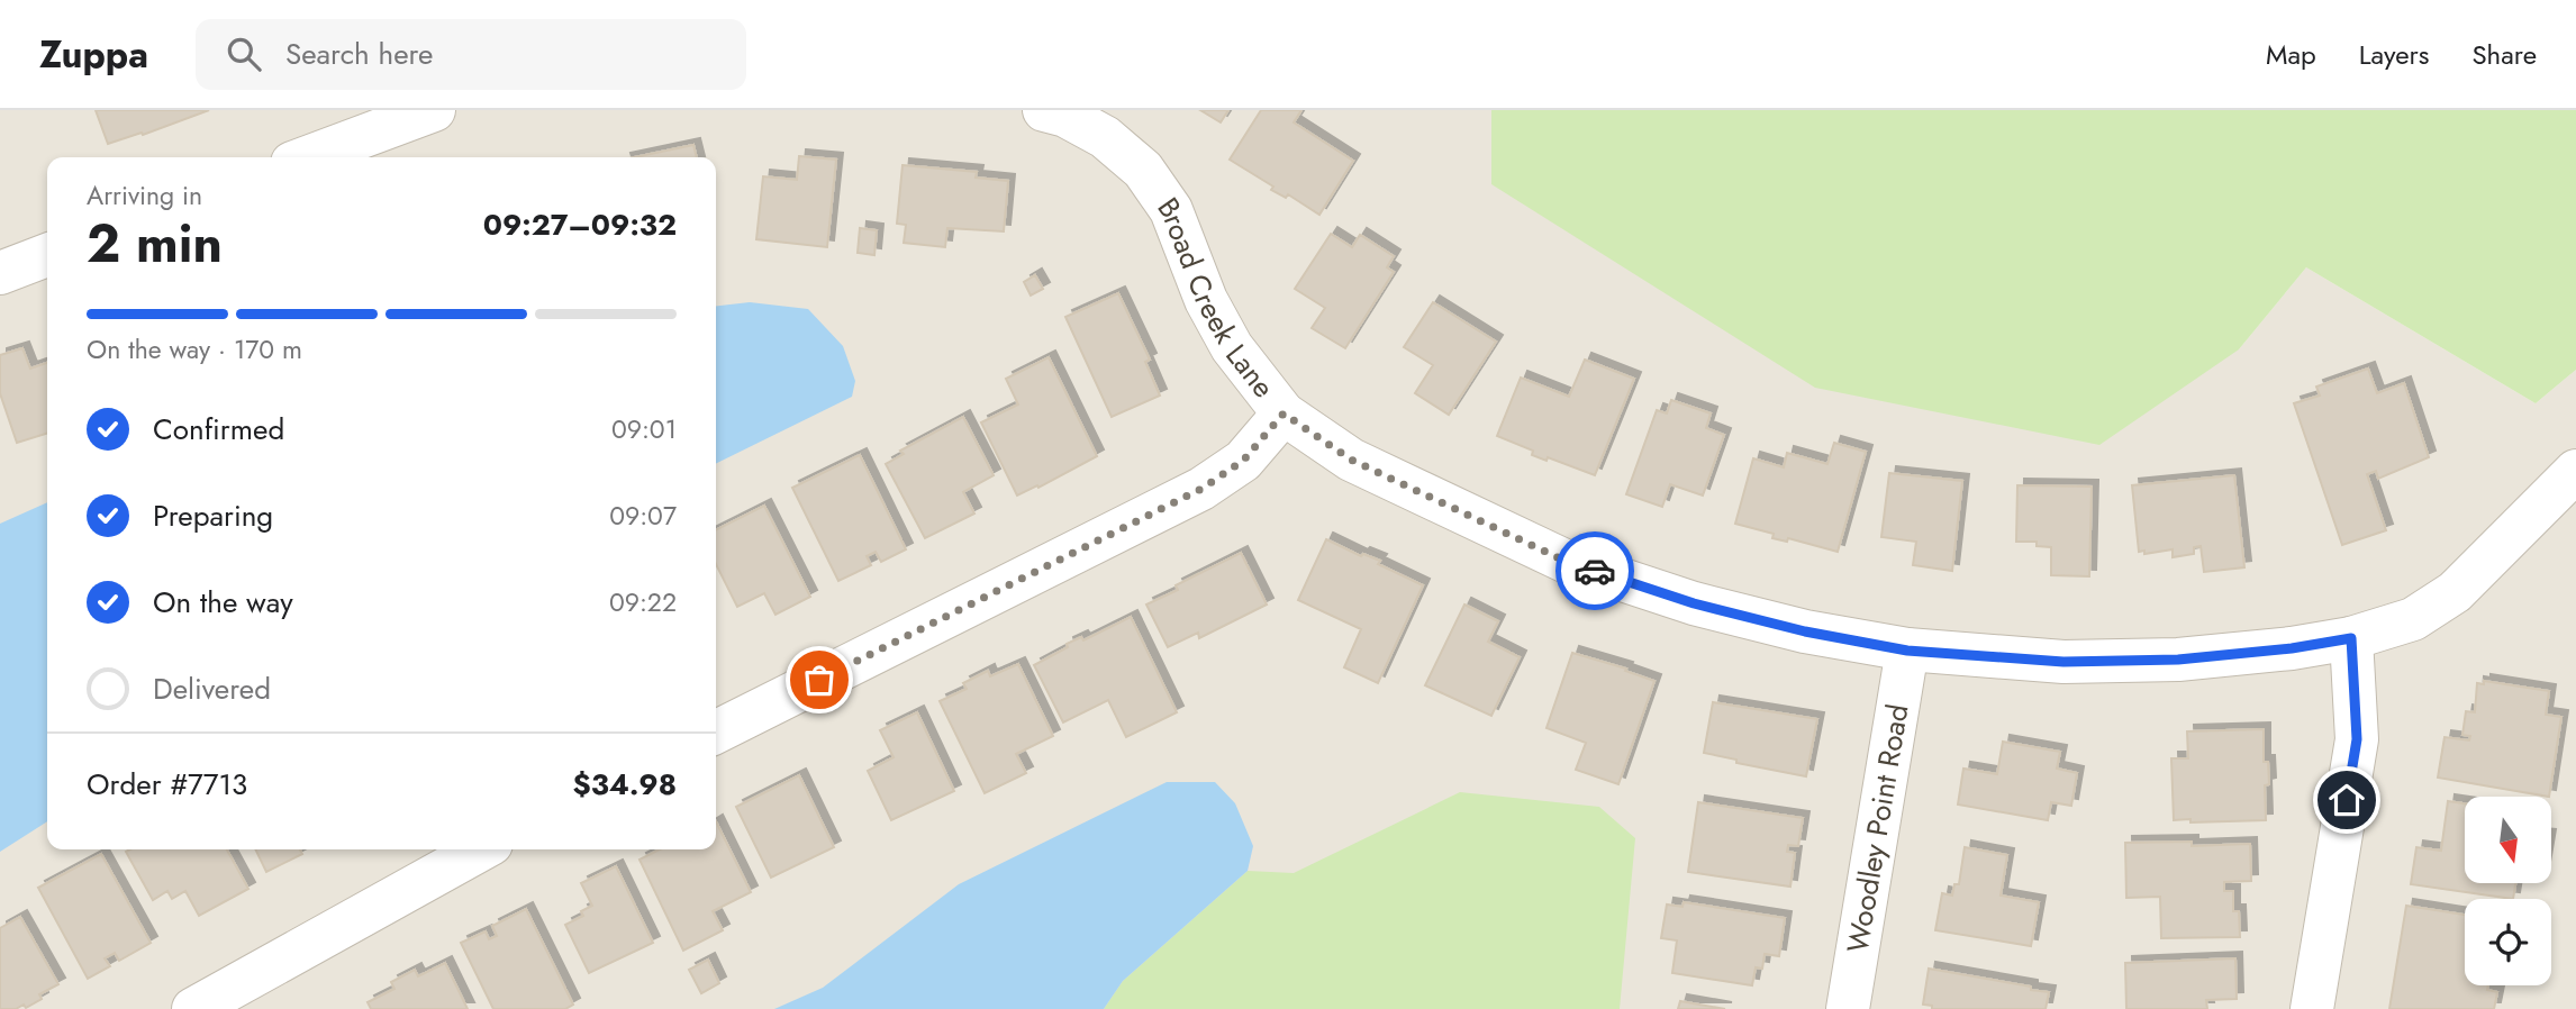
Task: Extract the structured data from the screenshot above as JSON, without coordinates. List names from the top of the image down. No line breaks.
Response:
{"streets":{"street":["Broad Creek Lane","Woodley Point Road"]},"crossings":[["Broad Creek Lane","Woodley Point Road"]],"north":"bottom","page":{"header":"Zuppa","search":"Search here","nav":["Map","Layers","Share"],"heading":["2 min","Arriving in","09:27–09:32"],"panel":["Order #7713","$34.98"],"bar":"On the way · 170 m","list":[["Confirmed","09:01"],["Preparing","09:07"],["On the way","09:22"],"Delivered"]}}
